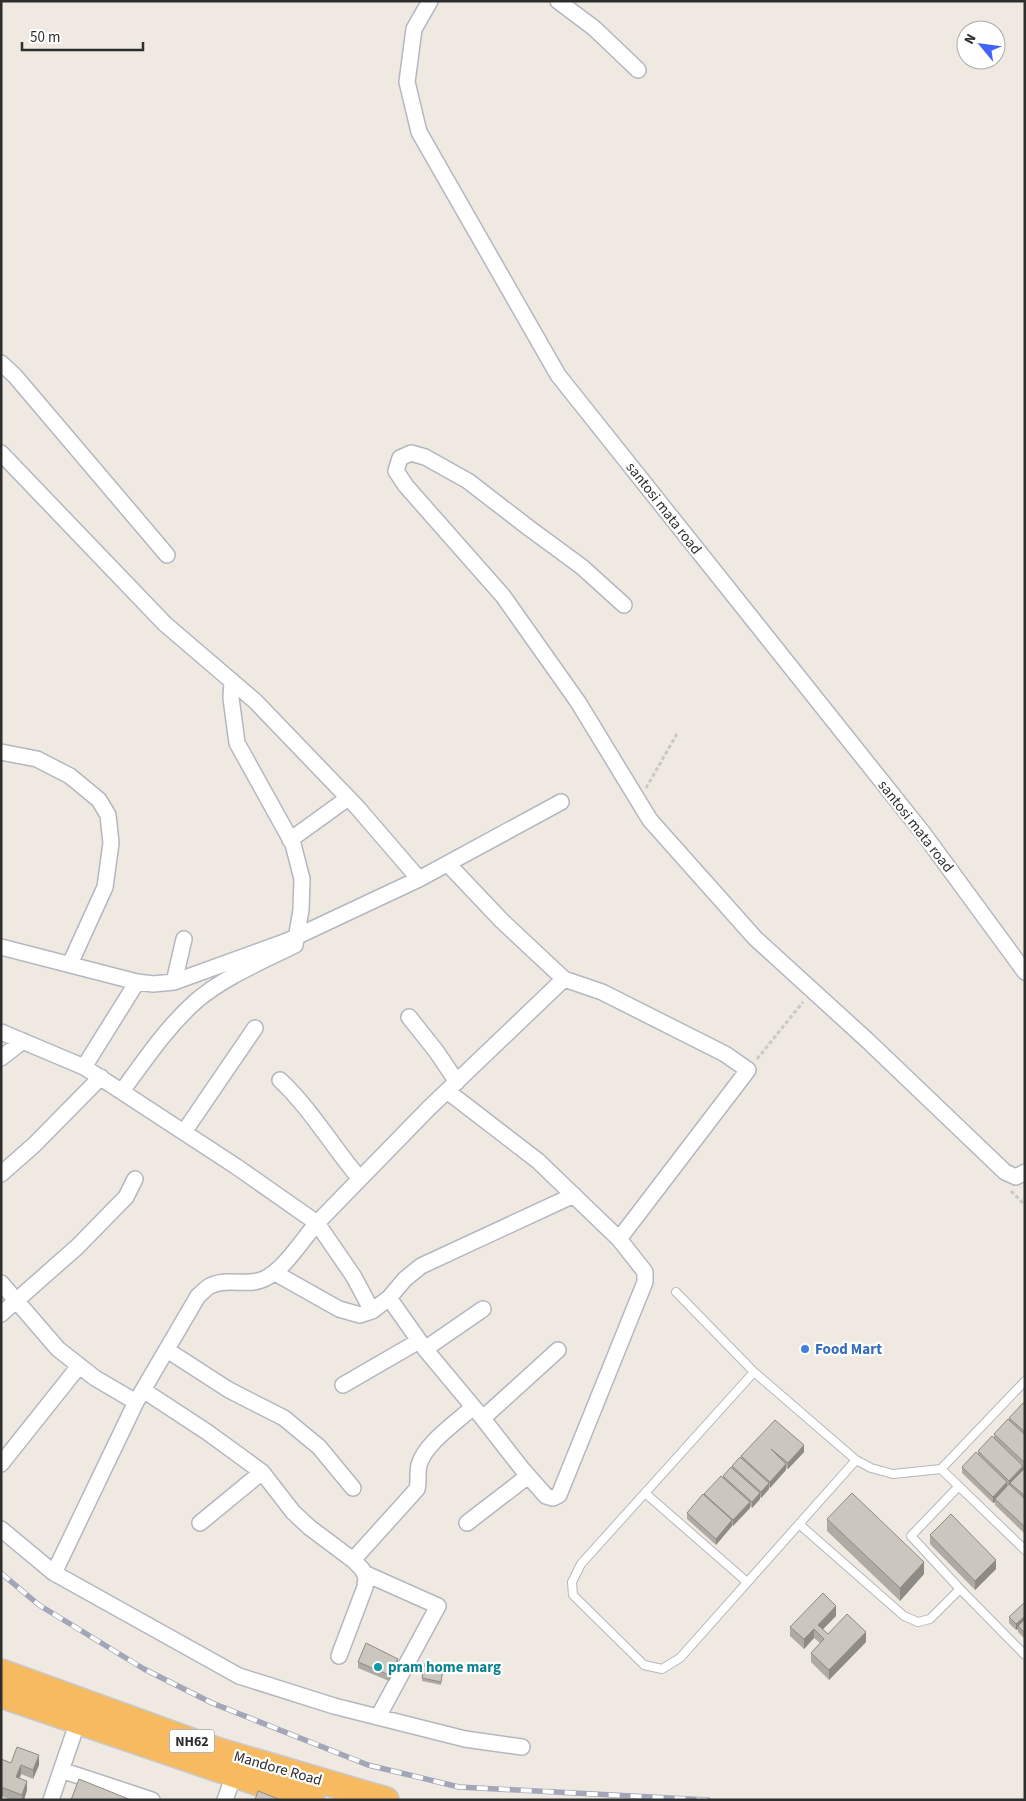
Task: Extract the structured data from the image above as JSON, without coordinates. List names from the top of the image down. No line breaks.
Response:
{"streets":{"highway":["NH62","Mandore Road"],"street":["santosi mata road"]},"places":["Food Mart","pram home marg"],"scale_bar":"50 m","north":"top left"}
